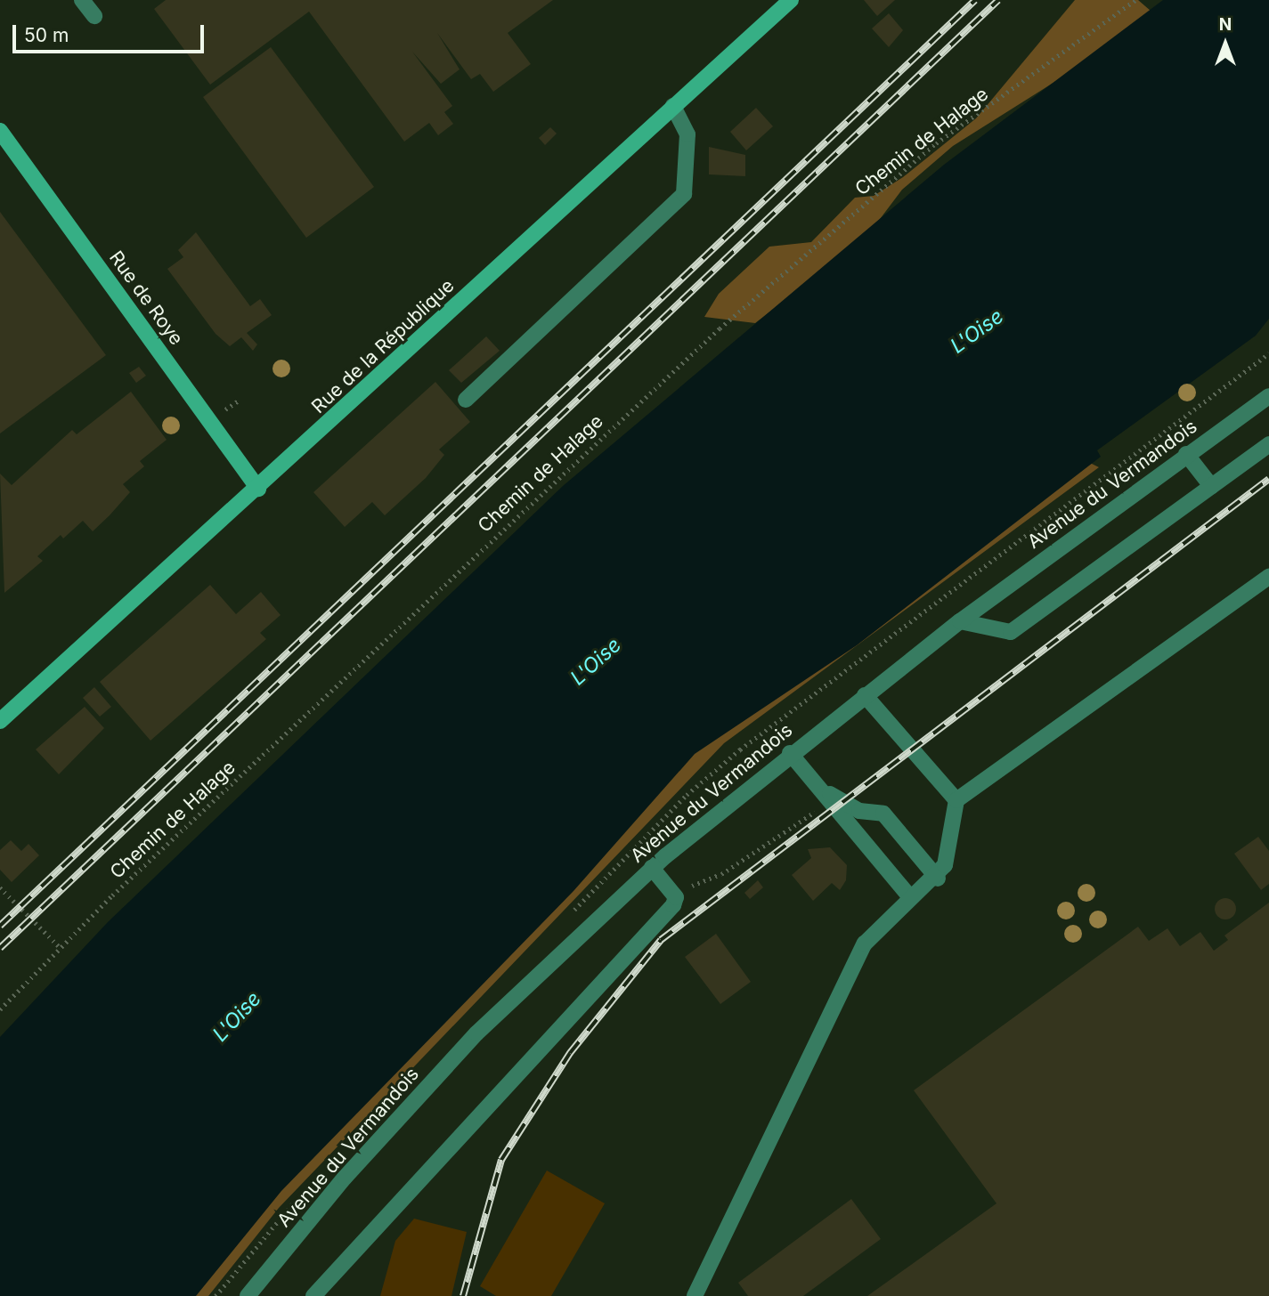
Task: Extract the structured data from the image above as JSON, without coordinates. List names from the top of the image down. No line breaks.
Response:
{"streets":{"main road":["Rue de Roye","Rue de la République"],"street":["Avenue du Vermandois"],"path":["Chemin de Halage"]},"crossings":[["Rue de Roye","Rue de la République"]],"water":["L'Oise"],"scale_bar":"50 m","north":"top"}
